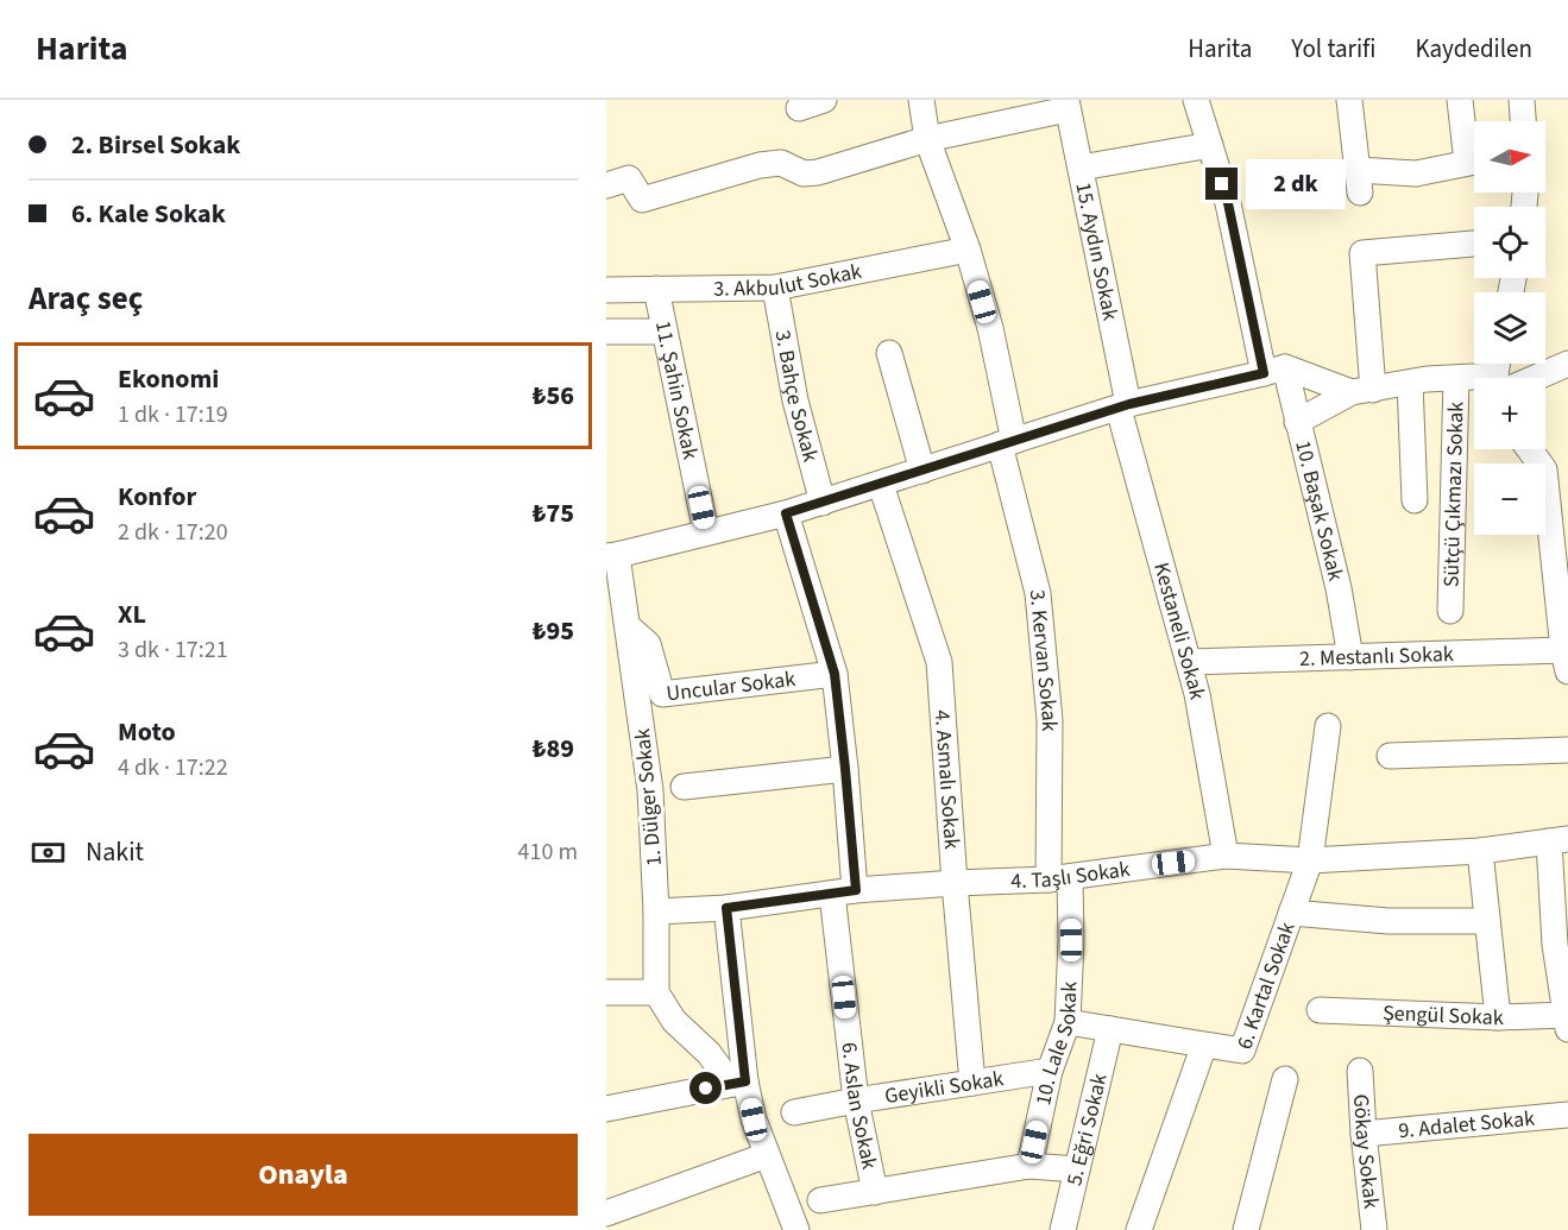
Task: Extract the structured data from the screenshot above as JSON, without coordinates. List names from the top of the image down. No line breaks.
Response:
{"streets":{"street":["15. Aydın Sokak","3. Akbulut Sokak","11. Şahin Sokak","3. Bahçe Sokak","Sütçü Çıkmazı Sokak","10. Başak Sokak","Kestaneli Sokak","2. Mestanlı Sokak","3. Kervan Sokak","Uncular Sokak","4. Asmalı Sokak","1. Dülger Sokak","4. Taşlı Sokak","6. Kartal Sokak","Şengül Sokak","10. Lale Sokak","Geyikli Sokak","6. Aslan Sokak","9. Adalet Sokak","5. Eğri Sokak","Gökay Sokak"]},"crossings":[["15. Aydın Sokak","Kestaneli Sokak"],["3. Akbulut Sokak","11. Şahin Sokak"],["3. Akbulut Sokak","3. Bahçe Sokak"],["3. Akbulut Sokak","3. Kervan Sokak"],["10. Başak Sokak","2. Mestanlı Sokak"],["Kestaneli Sokak","2. Mestanlı Sokak"],["Kestaneli Sokak","4. Taşlı Sokak"],["3. Kervan Sokak","4. Taşlı Sokak"],["3. Kervan Sokak","10. Lale Sokak"],["Uncular Sokak","1. Dülger Sokak"],["Uncular Sokak","6. Aslan Sokak"],["4. Asmalı Sokak","4. Taşlı Sokak"],["4. Asmalı Sokak","Geyikli Sokak"],["1. Dülger Sokak","4. Taşlı Sokak"],["4. Taşlı Sokak","6. Kartal Sokak"],["4. Taşlı Sokak","10. Lale Sokak"],["4. Taşlı Sokak","6. Aslan Sokak"],["10. Lale Sokak","Geyikli Sokak"],["Geyikli Sokak","6. Aslan Sokak"],["9. Adalet Sokak","Gökay Sokak"]],"north":"right","page":{"header":"Harita","nav":["Harita","Yol tarifi","Kaydedilen"],"banner":["2. Birsel Sokak","6. Kale Sokak"],"map_buttons":["+","−"],"bubble":"2 dk","heading":"Araç seç","list":[{"name":"Ekonomi","note":"1 dk · 17:19","value":"₺56"},{"name":"Konfor","note":"2 dk · 17:20","value":"₺75"},{"name":"XL","note":"3 dk · 17:21","value":"₺95"},{"name":"Moto","note":"4 dk · 17:22","value":"₺89"}],"pay":["Nakit","410 m"],"buttons":"Onayla"}}
